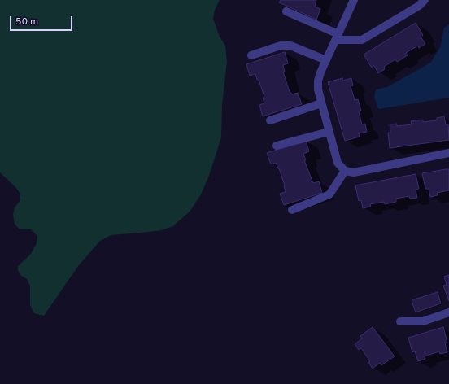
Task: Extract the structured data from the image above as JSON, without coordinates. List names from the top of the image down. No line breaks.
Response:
{"scale_bar":"50 m"}
